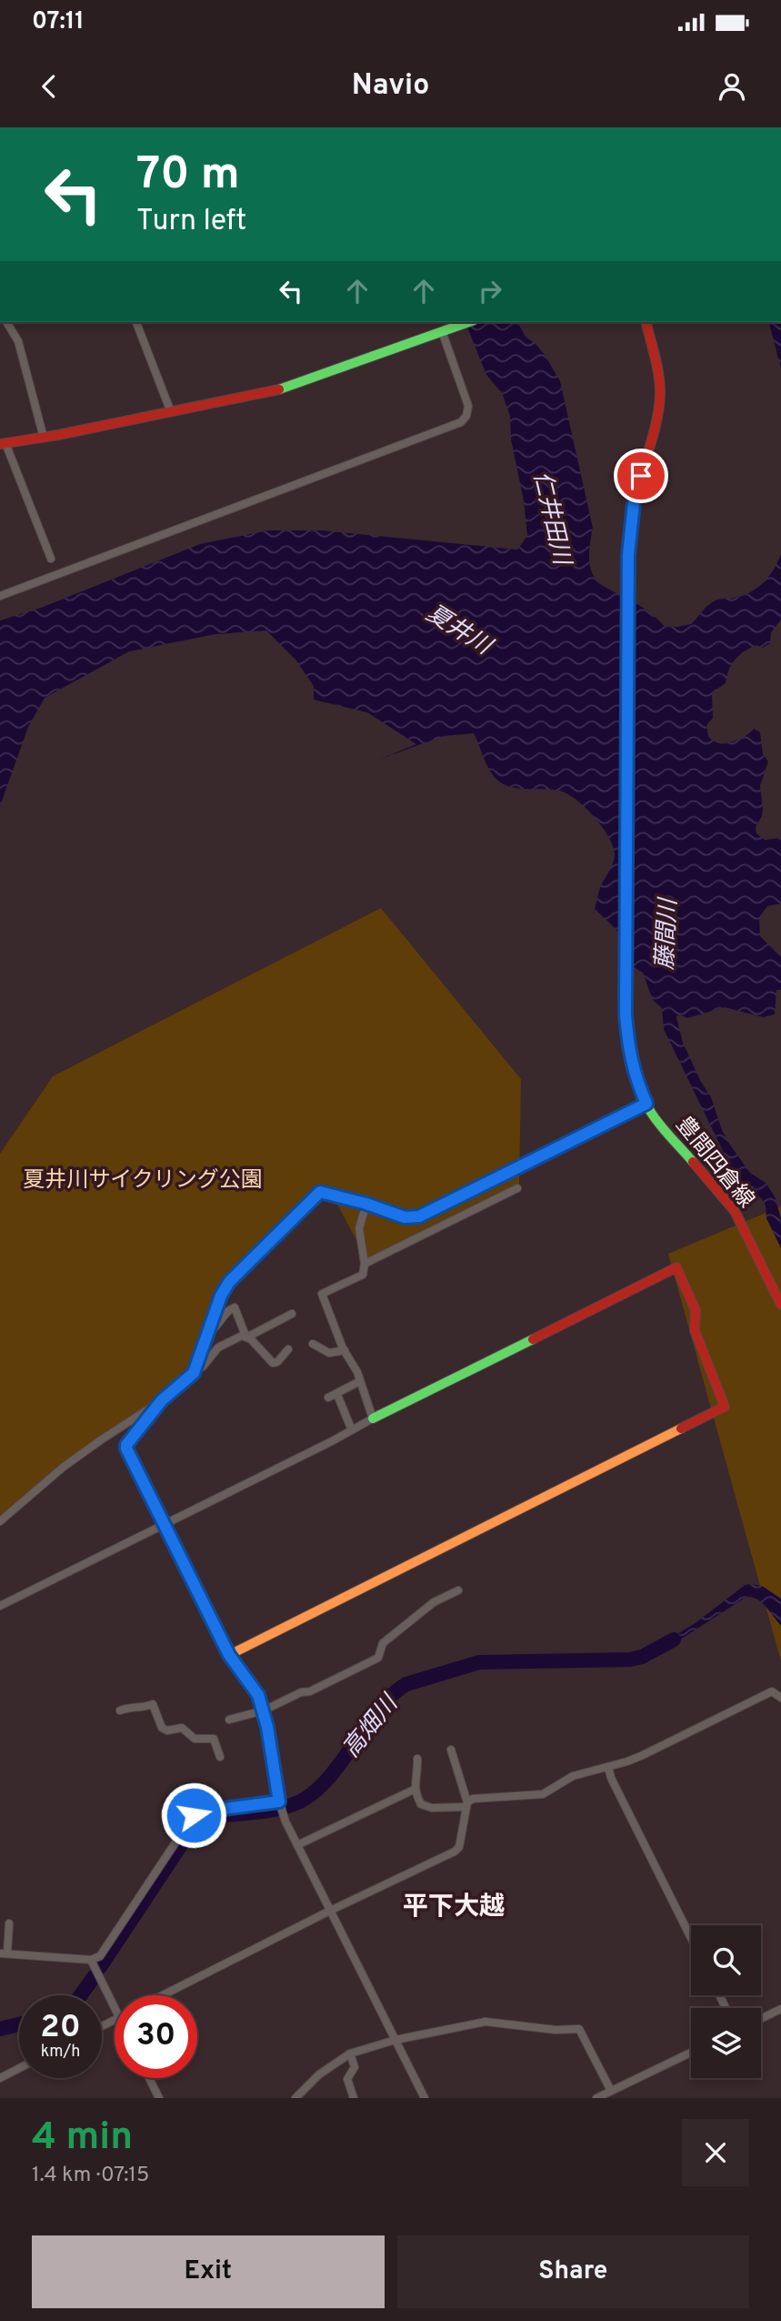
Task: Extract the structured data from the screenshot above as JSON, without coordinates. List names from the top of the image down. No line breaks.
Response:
{"streets":{"street":["豊間四倉線"]},"districts":["平下大越"],"water":["仁井田川","夏井川","藤間川","高畑川"],"parks":["夏井川サイクリング公園"],"page":{"status":"07:11","header":"Navio","turn":["70 m","Turn left"],"speed":"20 km/h","limit":"30","heading":["4 min","1.4 km · 07:15"],"buttons":["Exit","Share"]}}
